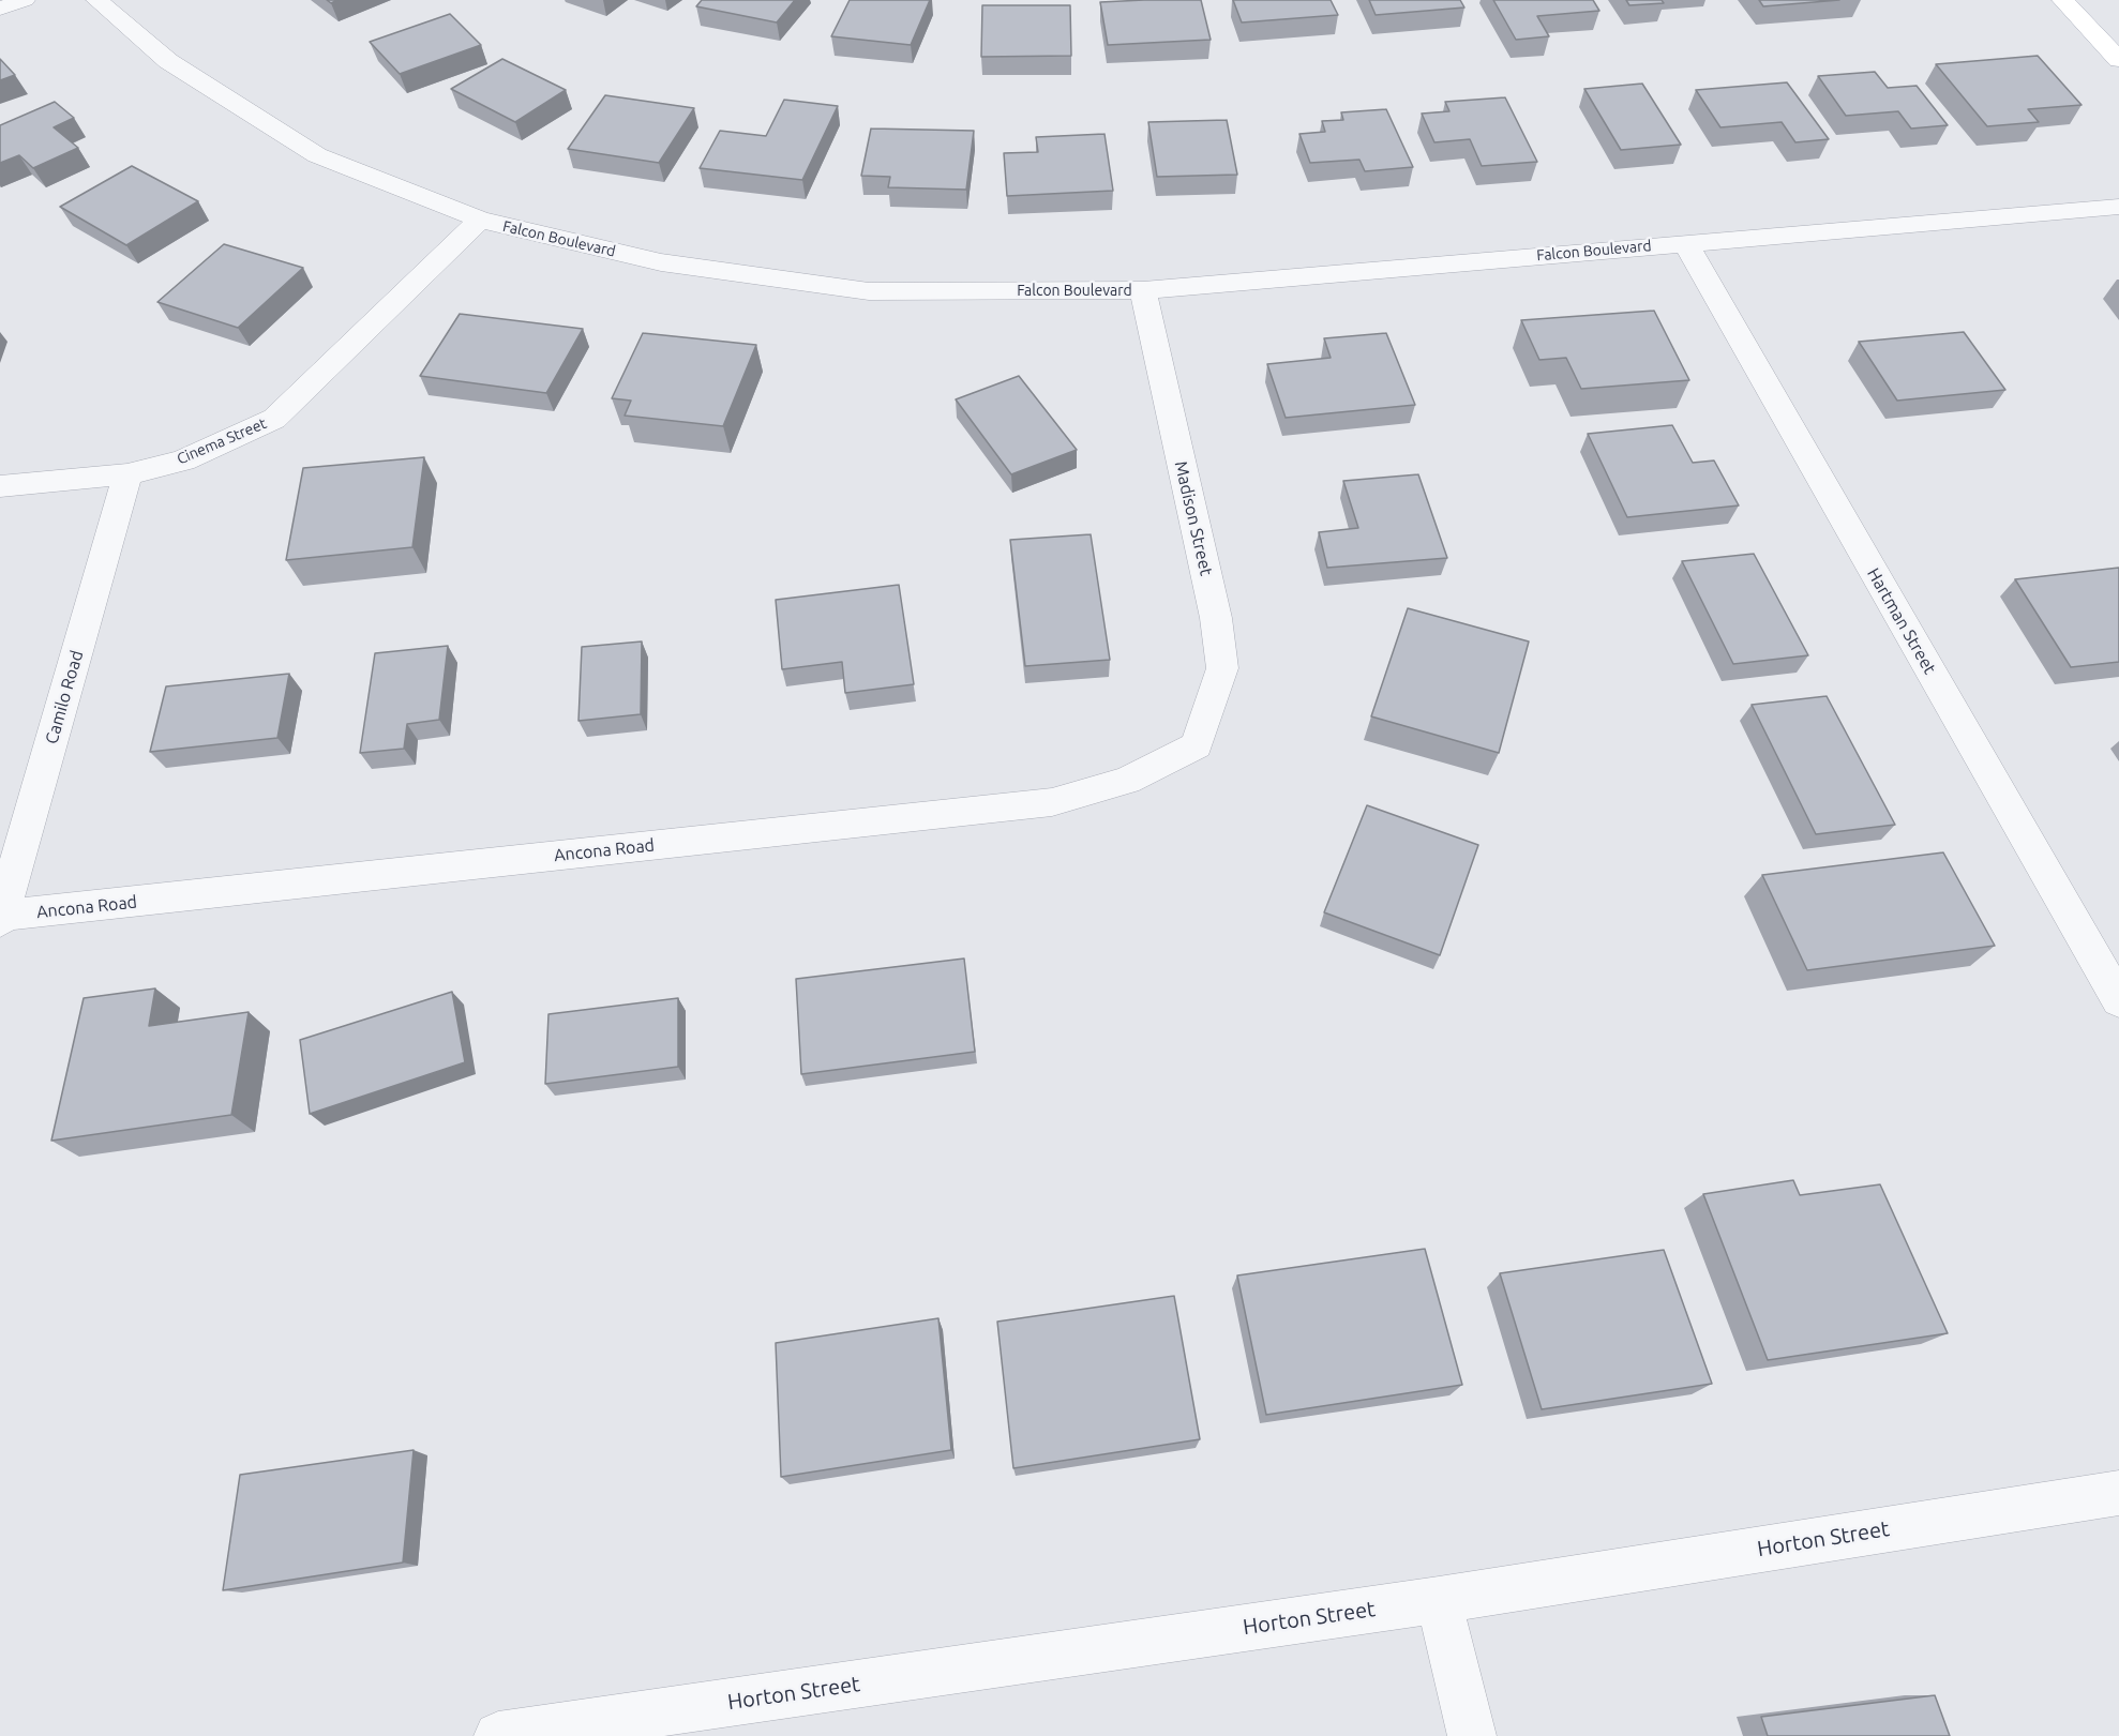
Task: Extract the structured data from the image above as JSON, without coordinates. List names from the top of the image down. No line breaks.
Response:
{"streets":{"street":["Falcon Boulevard","Cinema Street","Madison Street","Hartman Street","Camilo Road","Ancona Road","Horton Street"]},"crossings":[["Falcon Boulevard","Cinema Street"],["Falcon Boulevard","Madison Street"],["Falcon Boulevard","Hartman Street"],["Cinema Street","Camilo Road"],["Madison Street","Ancona Road"],["Camilo Road","Ancona Road"]]}
